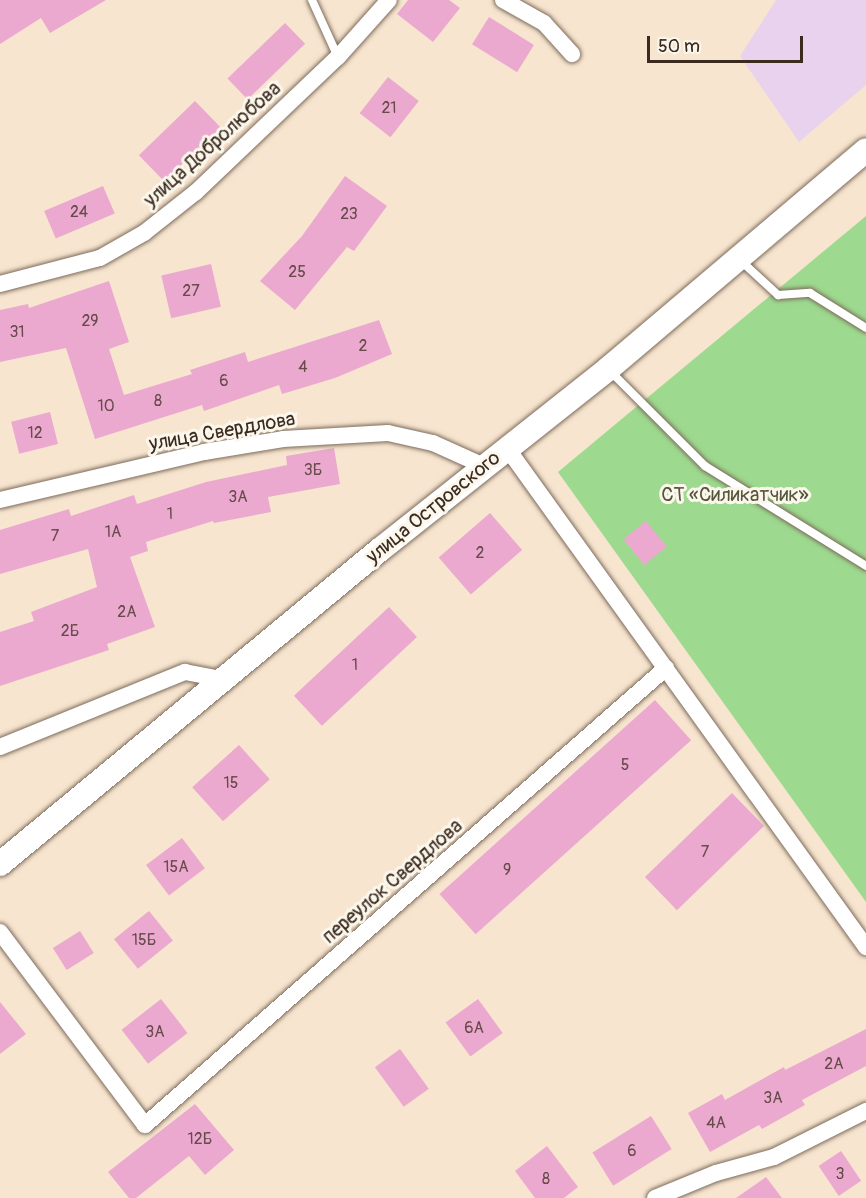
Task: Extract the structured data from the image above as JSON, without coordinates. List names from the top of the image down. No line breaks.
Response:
{"streets":{"street":["улица Добролюбова","улица Свердлова","улица Островского","переулок Свердлова"]},"crossings":[["улица Свердлова","улица Островского"]],"parks":["СТ «Силикатчик»"],"house_numbers":["21","24","23","25","27","29","31","2","4","6","8","10","12","3Б","3А","1","1А","7","2","2А","2Б","1","5","15","7","15А","9","15Б","6А","3А","2А","3А","4А","12Б","6","3","8"],"scale_bar":"50 m"}
